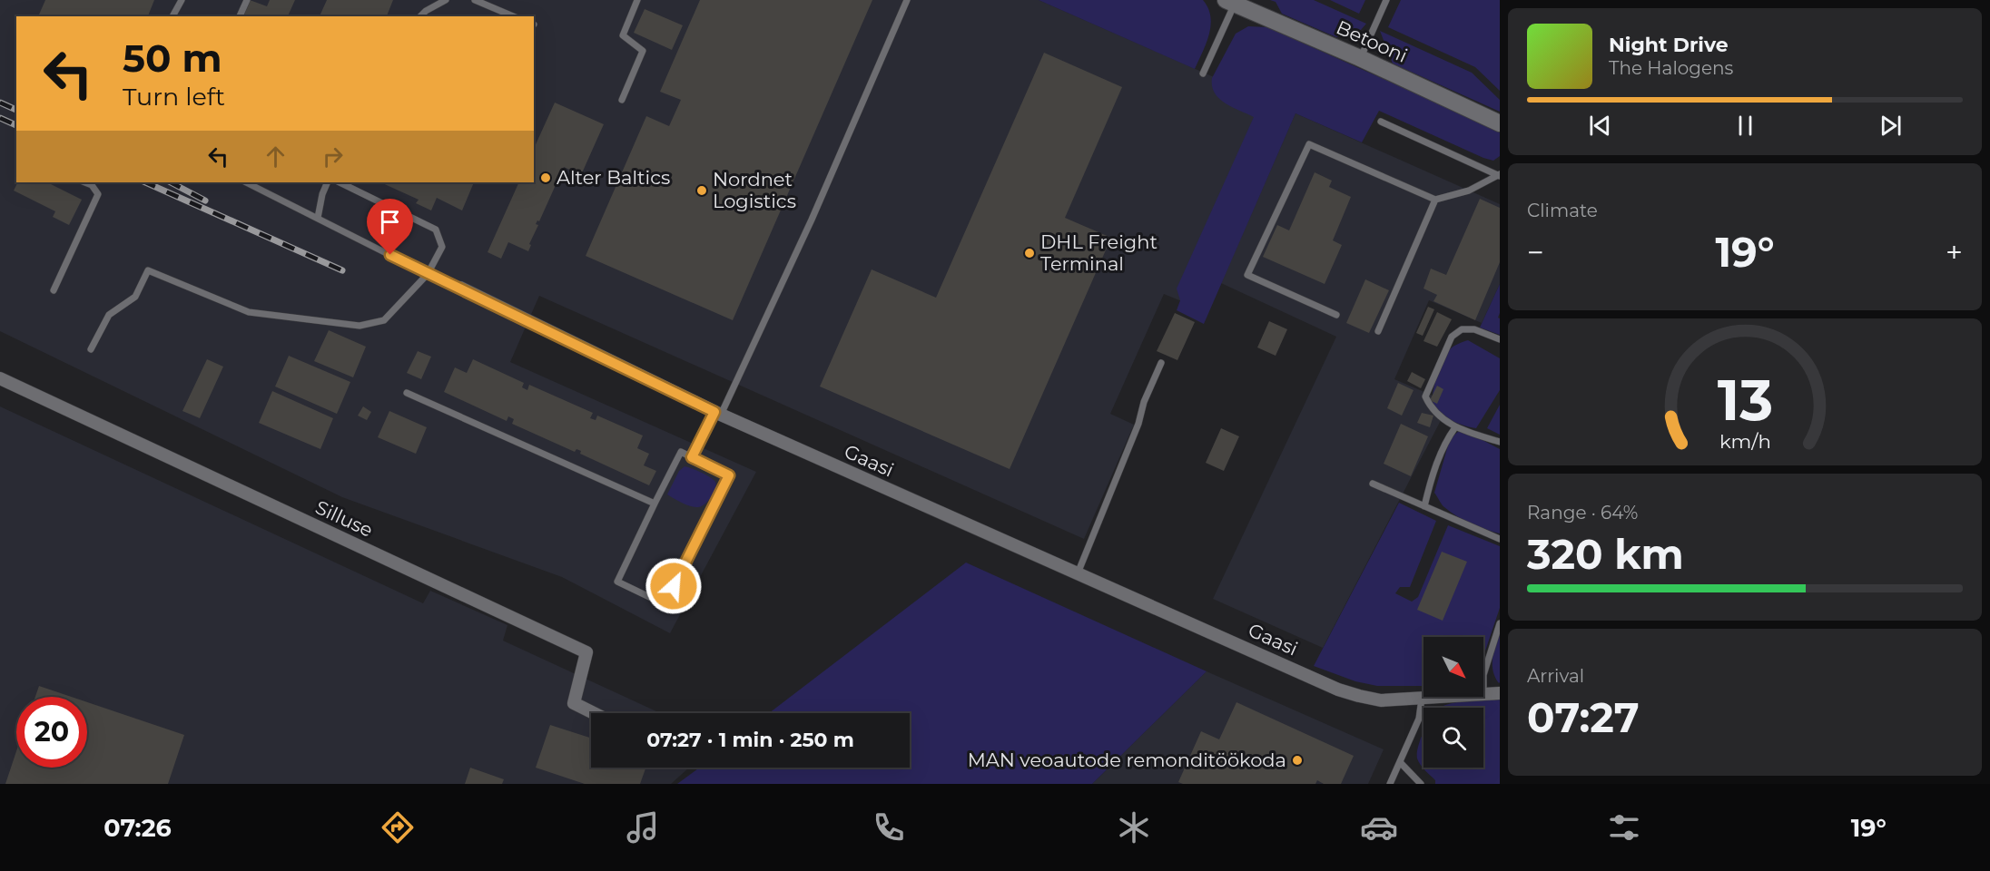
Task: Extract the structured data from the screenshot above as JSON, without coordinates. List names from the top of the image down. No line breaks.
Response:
{"streets":{"street":["Betooni","Gaasi","Silluse"]},"places":["Alter Baltics","Nordnet Logistics","DHL Freight Terminal","MAN veoautode remonditöökoda"],"north":"bottom right","page":{"turn":["50 m","Turn left"],"song":["Night Drive","The Halogens"],"tile":["Climate",["Range · 64%","320 km"],["Arrival","07:27"]],"heat":["−","19°","+"],"limit":"20","trip":"07:27 · 1 min · 250 m","tabs":["07:26","19°"],"gauge":["13","km/h"]}}
